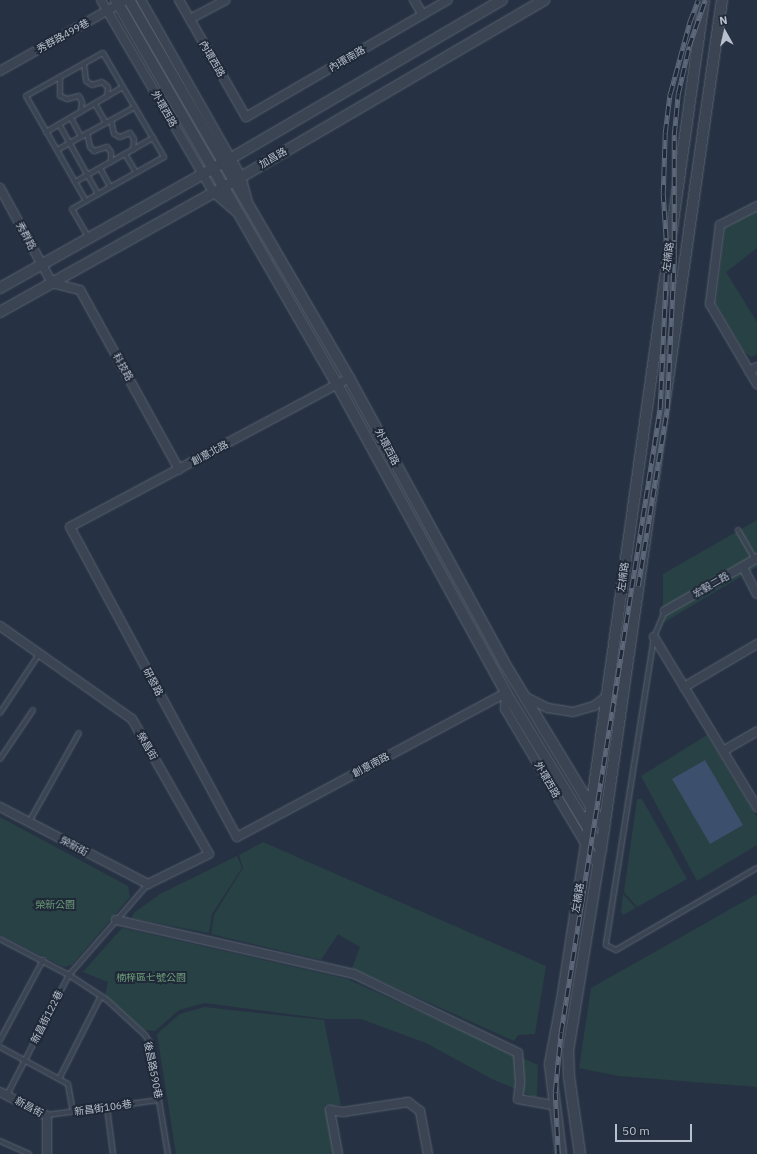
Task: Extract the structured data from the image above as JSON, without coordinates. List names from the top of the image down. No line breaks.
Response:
{"streets":{"street":["秀群路499巷","內環西路","內環南路","外環西路","加昌路","秀群路","左楠路","科技路","創意北路","宏毅二路","研發路","榮昌街","創意南路","榮新街","新昌街"],"lane":["新昌街122巷","後昌路590巷","新昌街106巷"]},"crossings":[["秀群路499巷","外環西路"],["內環西路","內環南路"],["外環西路","加昌路"],["外環西路","左楠路"],["外環西路","創意北路"],["外環西路","創意南路"],["加昌路","秀群路"],["加昌路","科技路"],["秀群路","科技路"],["科技路","創意北路"],["創意北路","研發路"],["研發路","創意南路"],["榮昌街","榮新街"],["榮昌街","新昌街122巷"],["榮新街","新昌街122巷"],["新昌街122巷","後昌路590巷"],["新昌街122巷","新昌街"],["後昌路590巷","新昌街106巷"],["新昌街","新昌街106巷"]],"parks":["榮新公園","楠梓區七號公園"],"scale_bar":"50 m","north":"top"}
